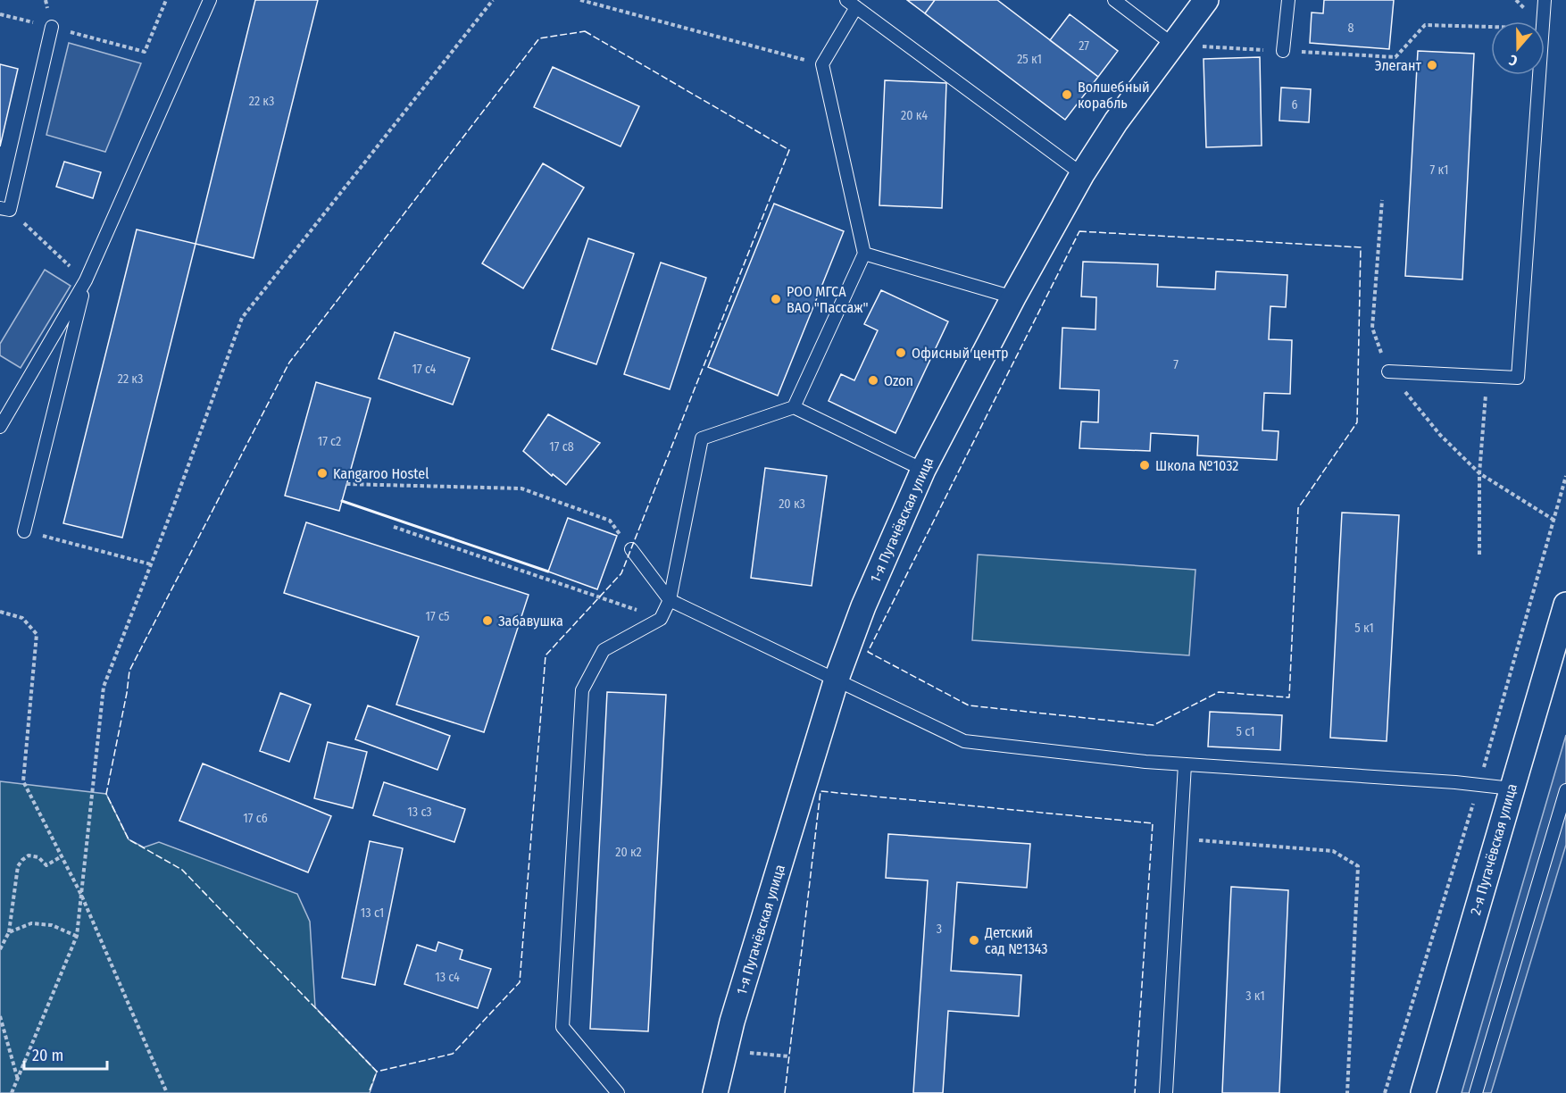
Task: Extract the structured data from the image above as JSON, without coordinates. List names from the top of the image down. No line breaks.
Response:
{"streets":{"street":["1-я Пугачёвская улица","2-я Пугачёвская улица"]},"places":["Элегант","Волшебный корабль","РОО МГСА ВАО \"Пассаж\"","Офисный центр","Ozon","Школа №1032","Kangaroo Hostel","Забавушка","Детский сад №1343"],"house_numbers":["8","27","25 к1","22 к3","6","20 к4","7 к1","7","17 с4","22 к3","17 с2","17 с8","20 к3","17 с5","5 к1","5 с1","13 с3","17 с6","20 к2","13 с1","3","13 с4","3 к1"],"scale_bar":"20 m","north":"bottom"}
